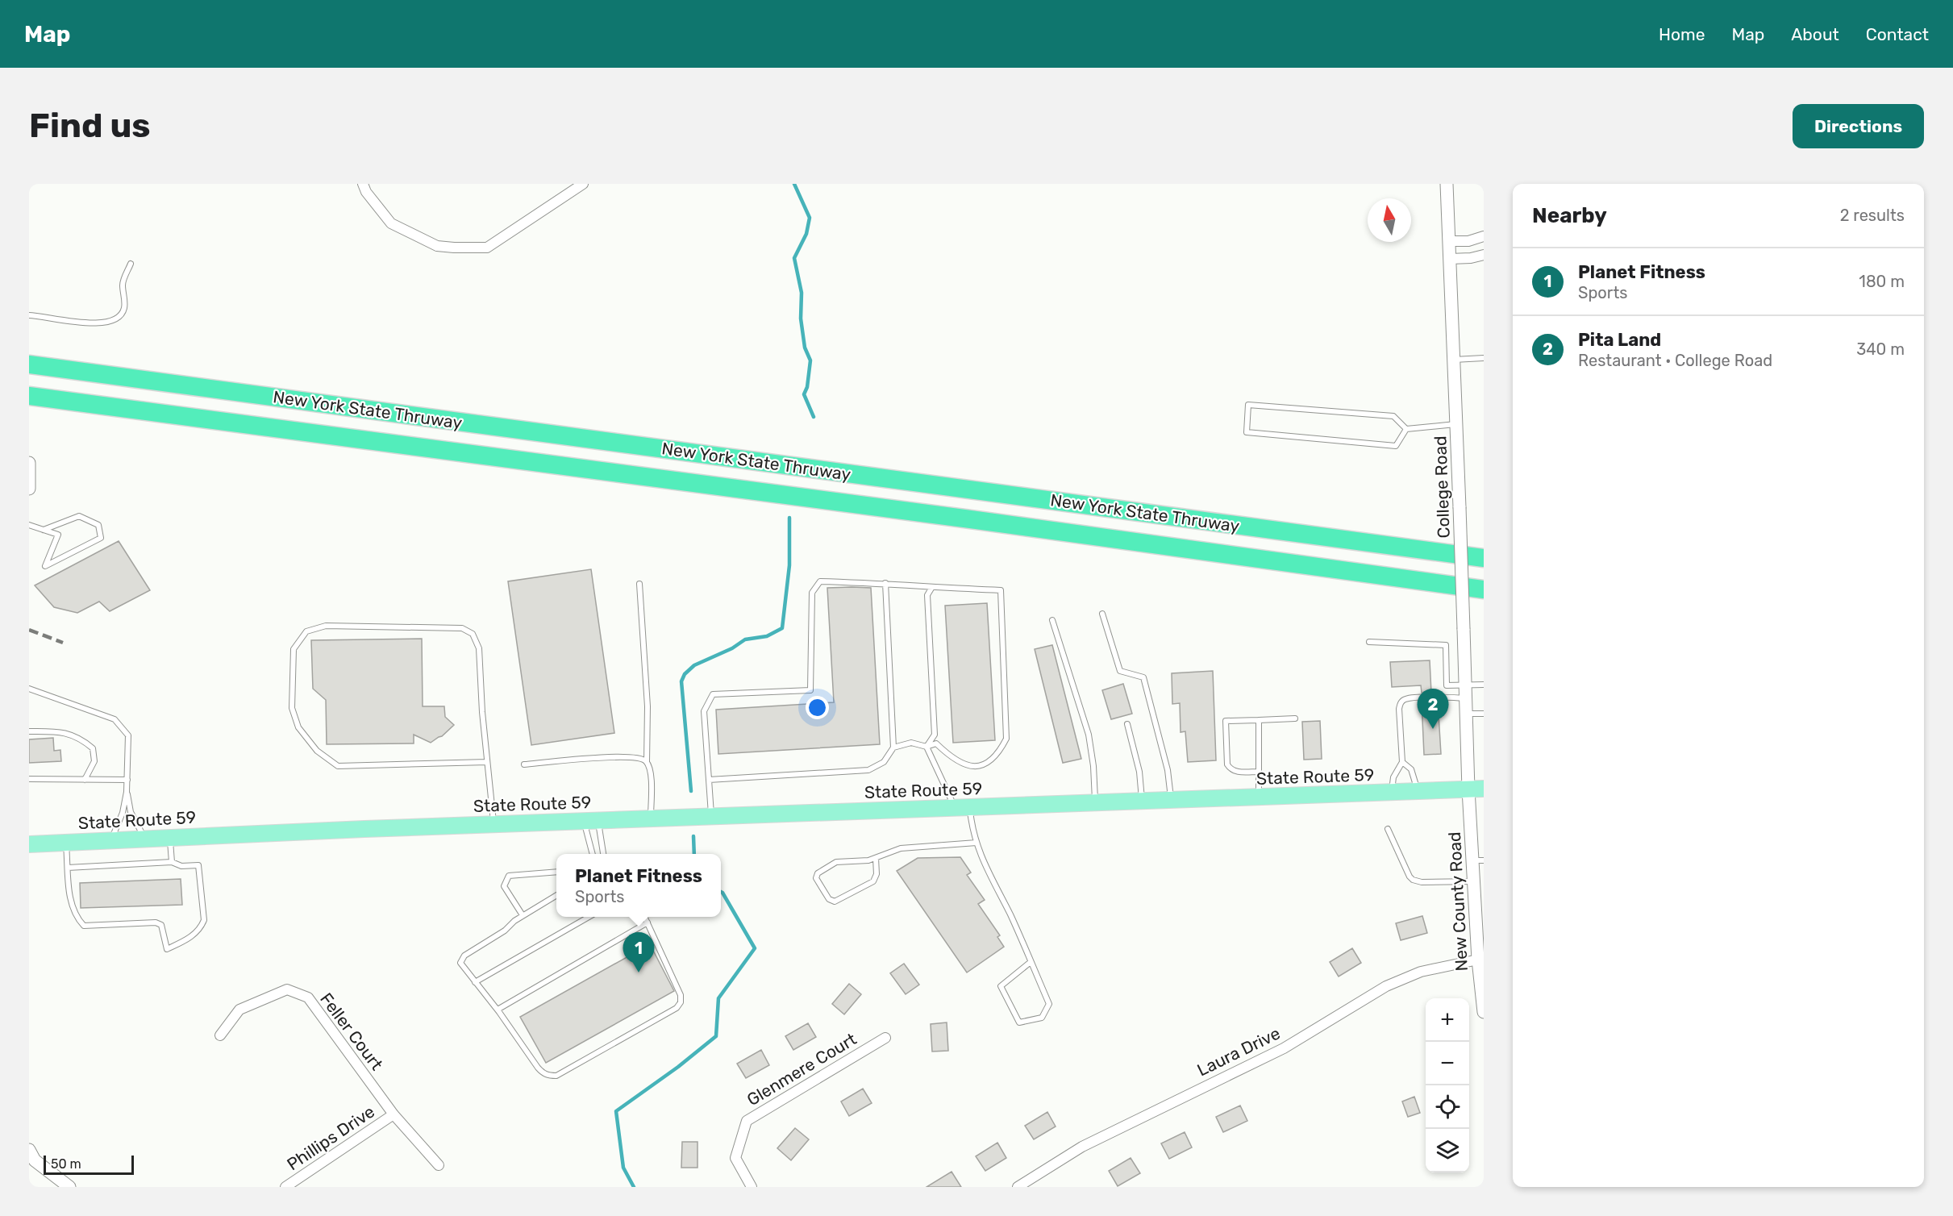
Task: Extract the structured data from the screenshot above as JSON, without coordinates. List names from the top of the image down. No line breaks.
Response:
{"streets":{"highway":["New York State Thruway"],"main road":["State Route 59"],"street":["College Road","New County Road","Feller Court","Laura Drive","Glenmere Court","Phillips Drive"]},"crossings":[["College Road","State Route 59"],["College Road","New County Road"],["State Route 59","New County Road"],["New County Road","Laura Drive"],["Feller Court","Phillips Drive"]],"scale_bar":"50 m","north":"top","page":{"header":"Map","nav":["Home","Map","About","Contact"],"buttons":"Directions","title":"Find us","heading":["Nearby","2 results"],"list":[{"mark":"1","name":"Planet Fitness","note":"Sports","value":"180 m"},{"mark":"2","name":"Pita Land","note":"Restaurant · College Road","value":"340 m"}],"pins":["2","1"],"popup":["Planet Fitness","Sports"],"map_buttons":["+","−"],"scale":"50 m"}}
